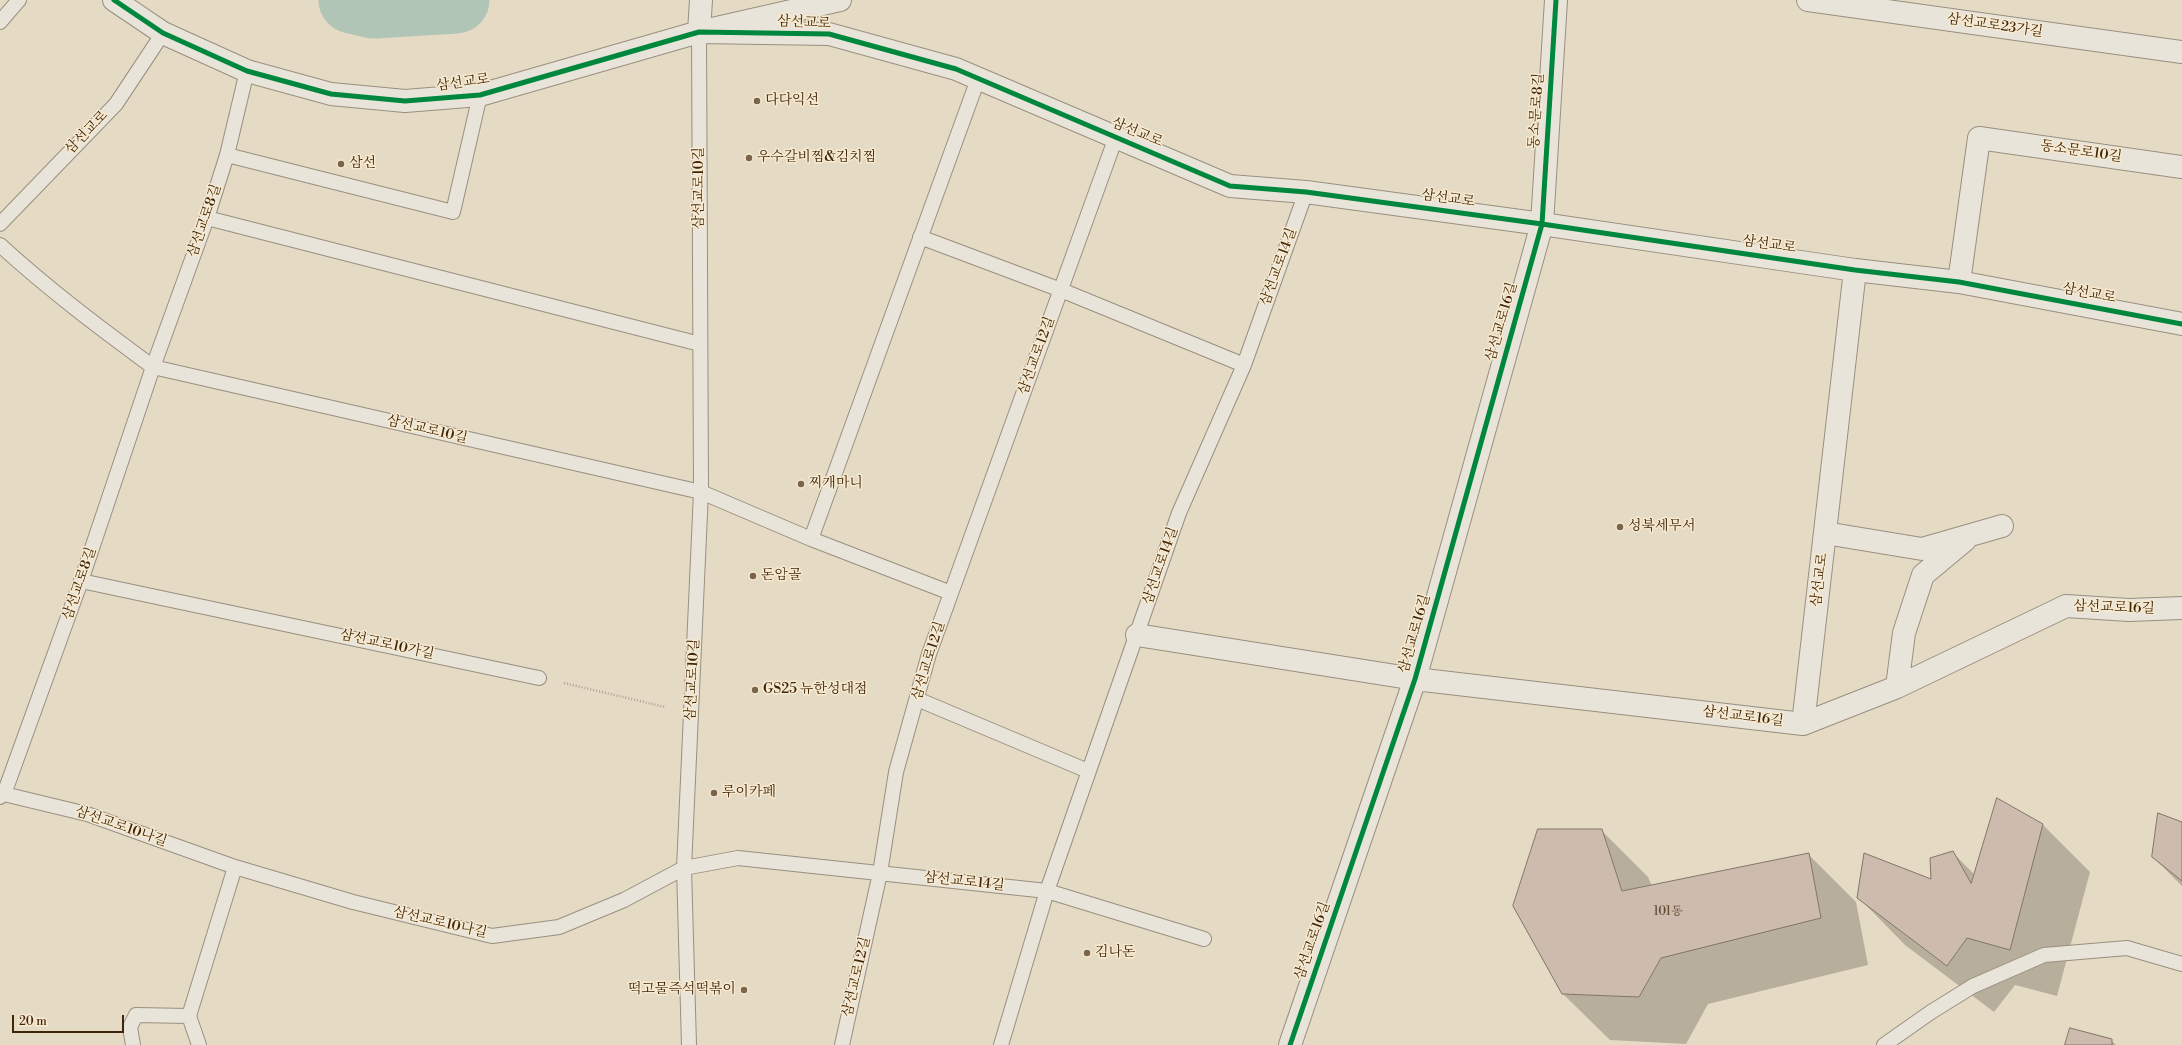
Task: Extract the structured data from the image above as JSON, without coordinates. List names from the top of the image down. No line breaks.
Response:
{"streets":{"street":["삼선교로","삼선교로23가길","동소문로8길","동소문로10길","삼선교로16길"],"lane":["삼선교로10길","삼선교로8길","삼선교로14길","삼선교로12길","삼선교로10가길","삼선교로10나길"]},"crossings":[["삼선교로","동소문로8길"],["삼선교로","동소문로10길"],["삼선교로","삼선교로10길"],["삼선교로","삼선교로8길"],["삼선교로","삼선교로14길"],["삼선교로","삼선교로16길"],["삼선교로","삼선교로12길"],["동소문로8길","삼선교로16길"],["삼선교로10길","삼선교로8길"],["삼선교로10길","삼선교로12길"],["삼선교로10길","삼선교로10나길"],["삼선교로8길","삼선교로10가길"],["삼선교로8길","삼선교로10나길"],["삼선교로14길","삼선교로16길"],["삼선교로14길","삼선교로12길"]],"places":["다다익선","우수갈비찜&김치찜","삼선","찌개마니","성북세무서","돈암골","GS25 뉴한성대점","루이카페","김나돈","떡고물즉석떡볶이"],"house_numbers":["101동"],"scale_bar":"20 m"}
